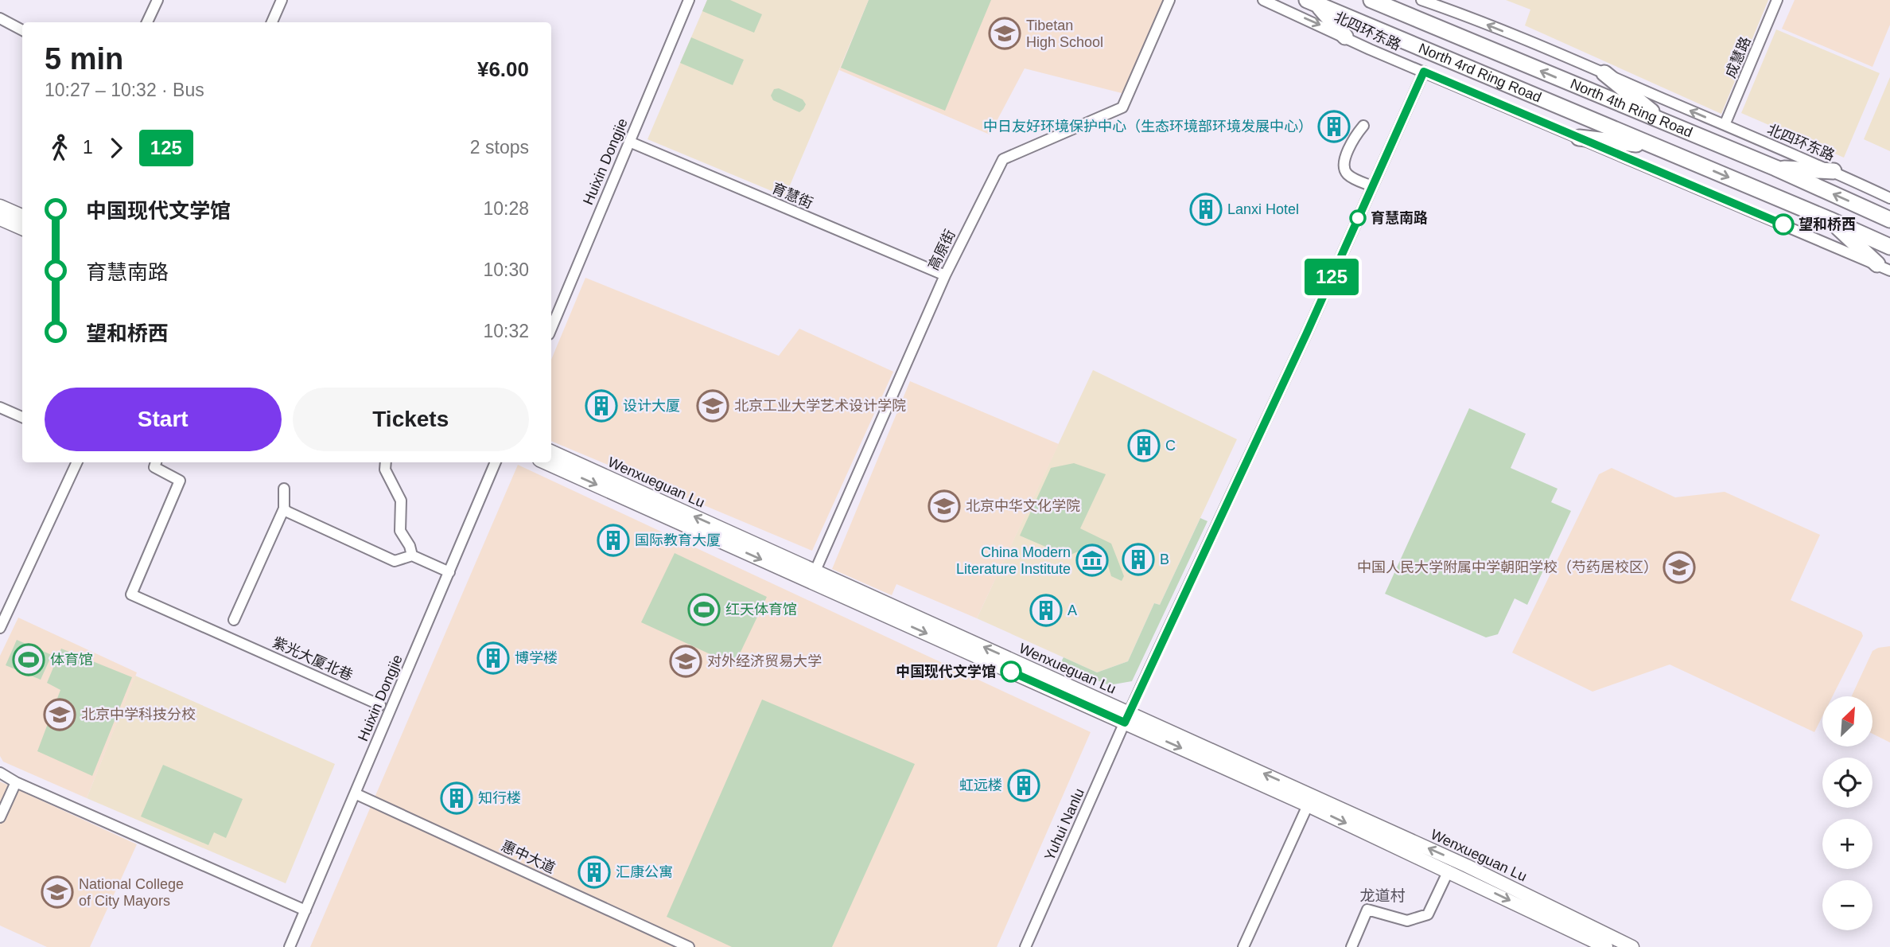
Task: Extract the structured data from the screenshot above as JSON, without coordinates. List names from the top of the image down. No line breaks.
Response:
{"streets":{"highway":["North 4rd Ring Road","North 4th Ring Road"],"main road":["Wenxueguan Lu"],"street":["北四环东路","成慧路","Huixin Dongjie","育慧街","高原街","紫光大厦北巷","Yuhui Nanlu","惠中大道"]},"crossings":[["北四环东路","成慧路"],["North 4rd Ring Road","North 4th Ring Road"],["Huixin Dongjie","育慧街"],["Huixin Dongjie","惠中大道"],["育慧街","高原街"],["高原街","Wenxueguan Lu"],["Wenxueguan Lu","Yuhui Nanlu"]],"districts":["龙道村"],"places":{"school or university":["Tibetan High School","北京工业大学艺术设计学院","北京中华文化学院","中国人民大学附属中学朝阳学校（芍药居校区）","对外经济贸易大学","北京中学科技分校","National College of City Mayors"],"building":["中日友好环境保护中心（生态环境部环境发展中心）","Lanxi Hotel","设计大厦","C","国际教育大厦","B","A","博学楼","虹远楼","知行楼","汇康公寓"],"other":["育慧南路","望和桥西","中国现代文学馆"],"museum":["China Modern Literature Institute"],"sports":["红天体育馆","体育馆"]},"lines":["bus line 125"],"north":"top right","page":{"on_map":"125","heading":["5 min","10:27 – 10:32 · Bus","¥6.00"],"legs":["1","125","2 stops"],"list":[{"name":"中国现代文学馆","value":"10:28"},{"name":"育慧南路","value":"10:30"},{"name":"望和桥西","value":"10:32"}],"buttons":["Start","Tickets"],"map_buttons":["+","−"]}}
